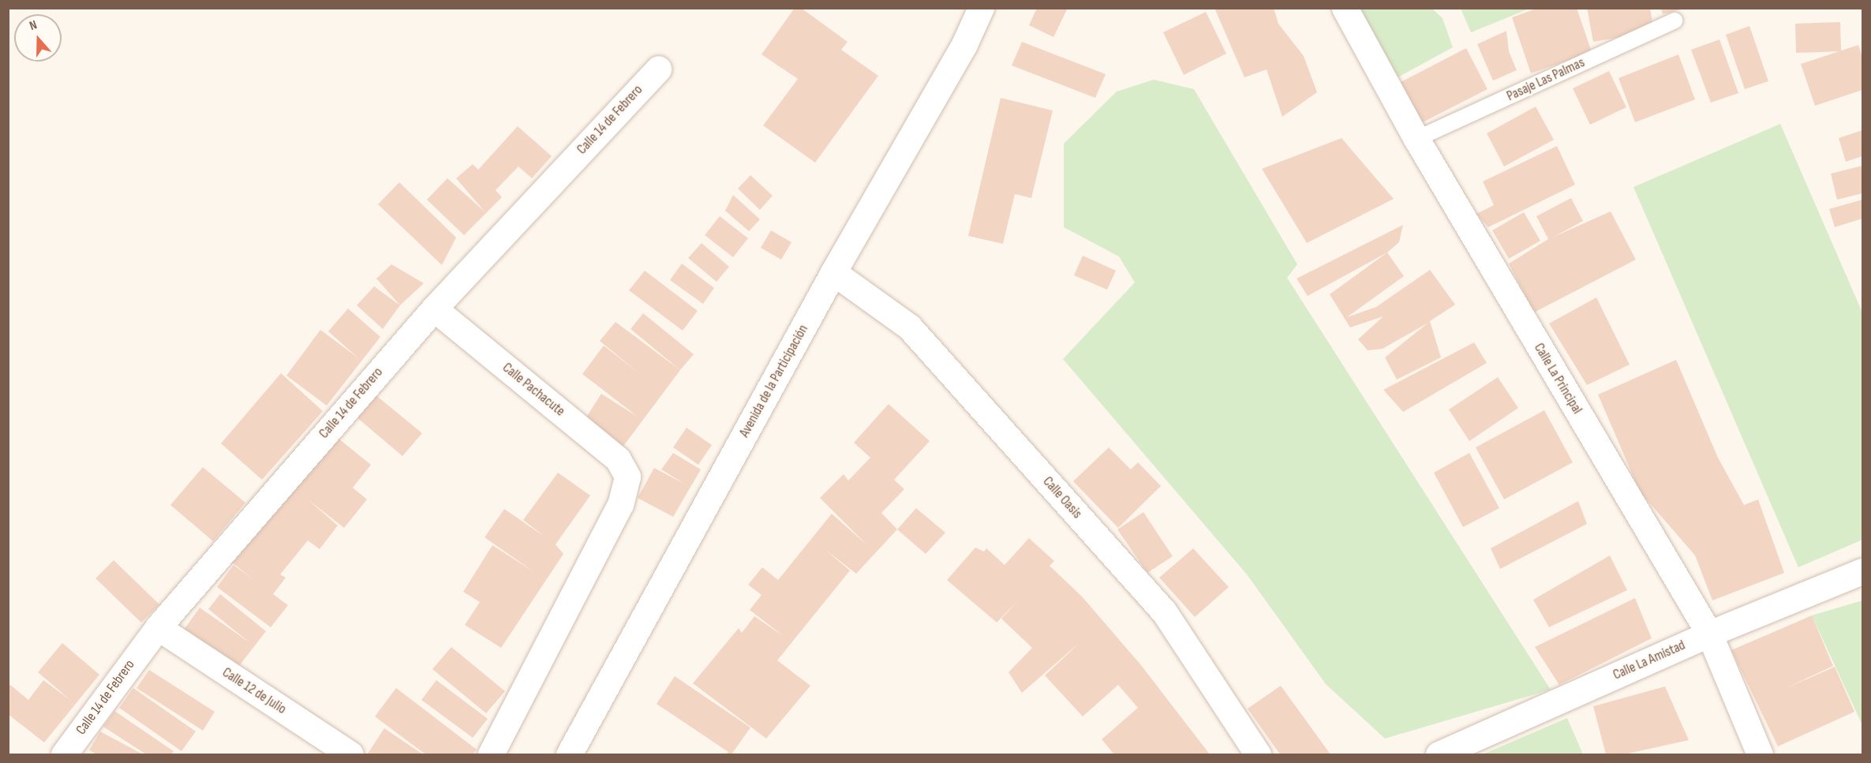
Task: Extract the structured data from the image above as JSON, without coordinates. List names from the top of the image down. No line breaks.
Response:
{"streets":{"street":["Calle 14 de Febrero","Calle La Principal","Avenida de la Participación","Calle Pachacute","Calle Oasis","Calle La Amistad","Calle 12 de Julio"],"lane":["Pasaje Las Palmas"]},"crossings":[["Pasaje Las Palmas","Calle La Principal"],["Calle 14 de Febrero","Calle Pachacute"],["Calle 14 de Febrero","Calle 12 de Julio"],["Calle La Principal","Calle La Amistad"],["Avenida de la Participación","Calle Oasis"]],"north":"top"}
